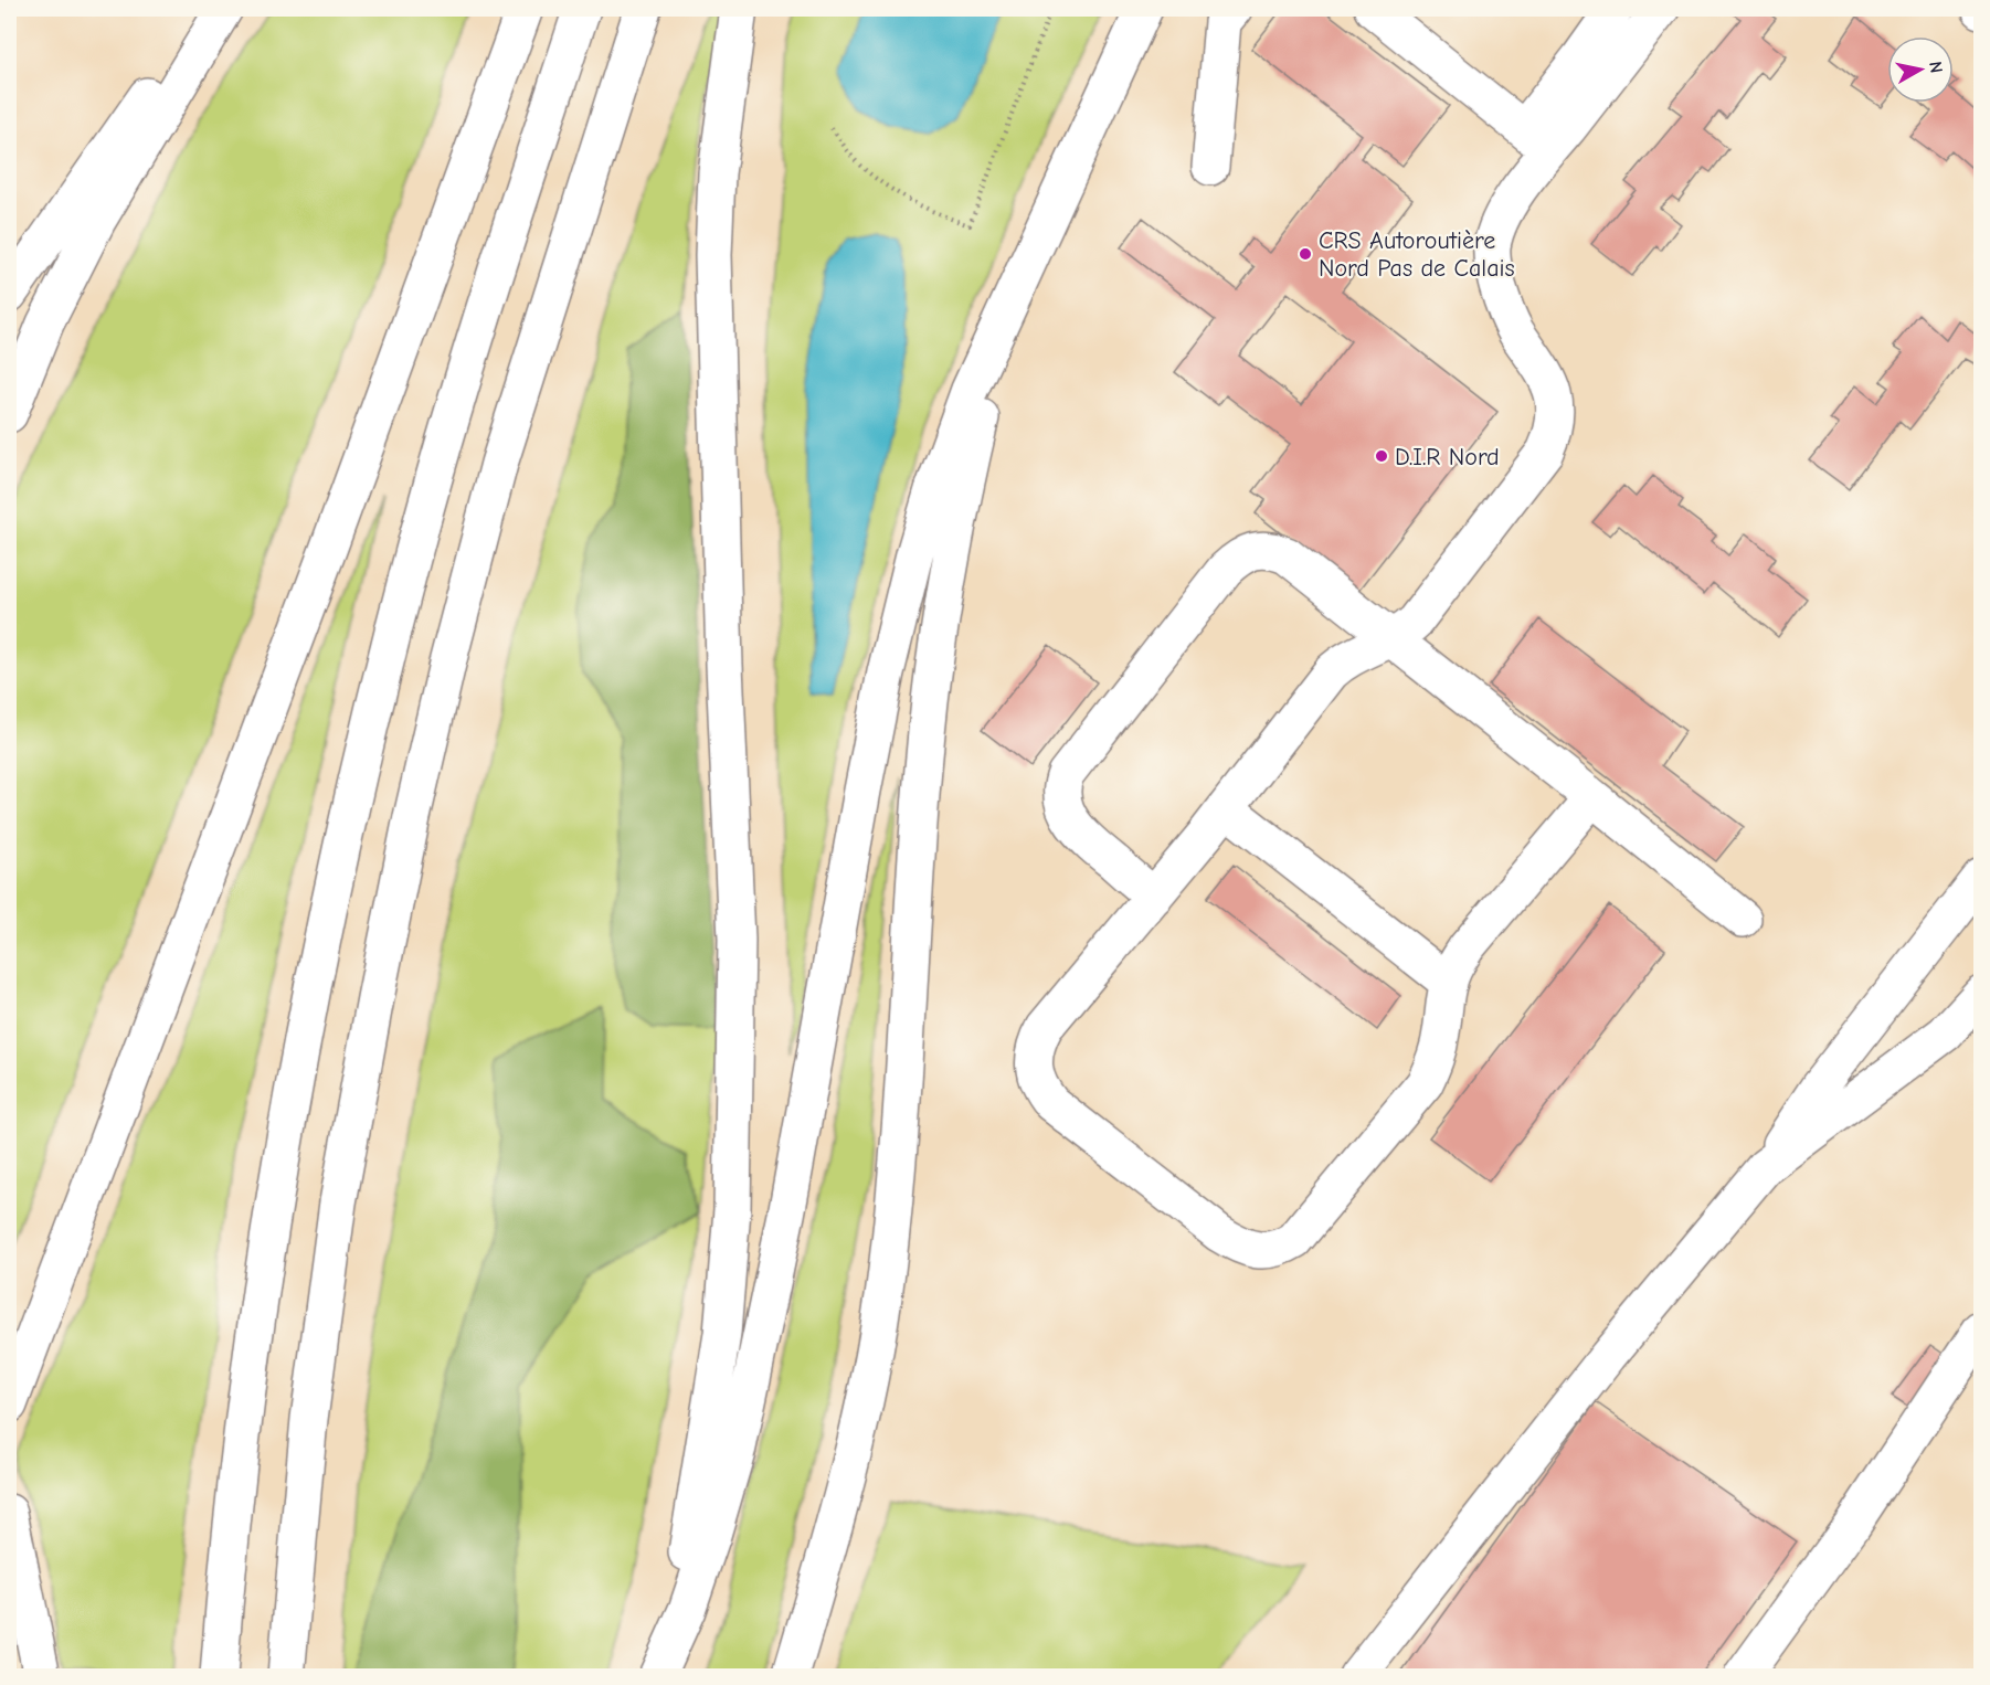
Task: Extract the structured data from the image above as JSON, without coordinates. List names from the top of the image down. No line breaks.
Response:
{"places":["CRS Autoroutière Nord Pas de Calais","D.I.R Nord"],"north":"right"}
